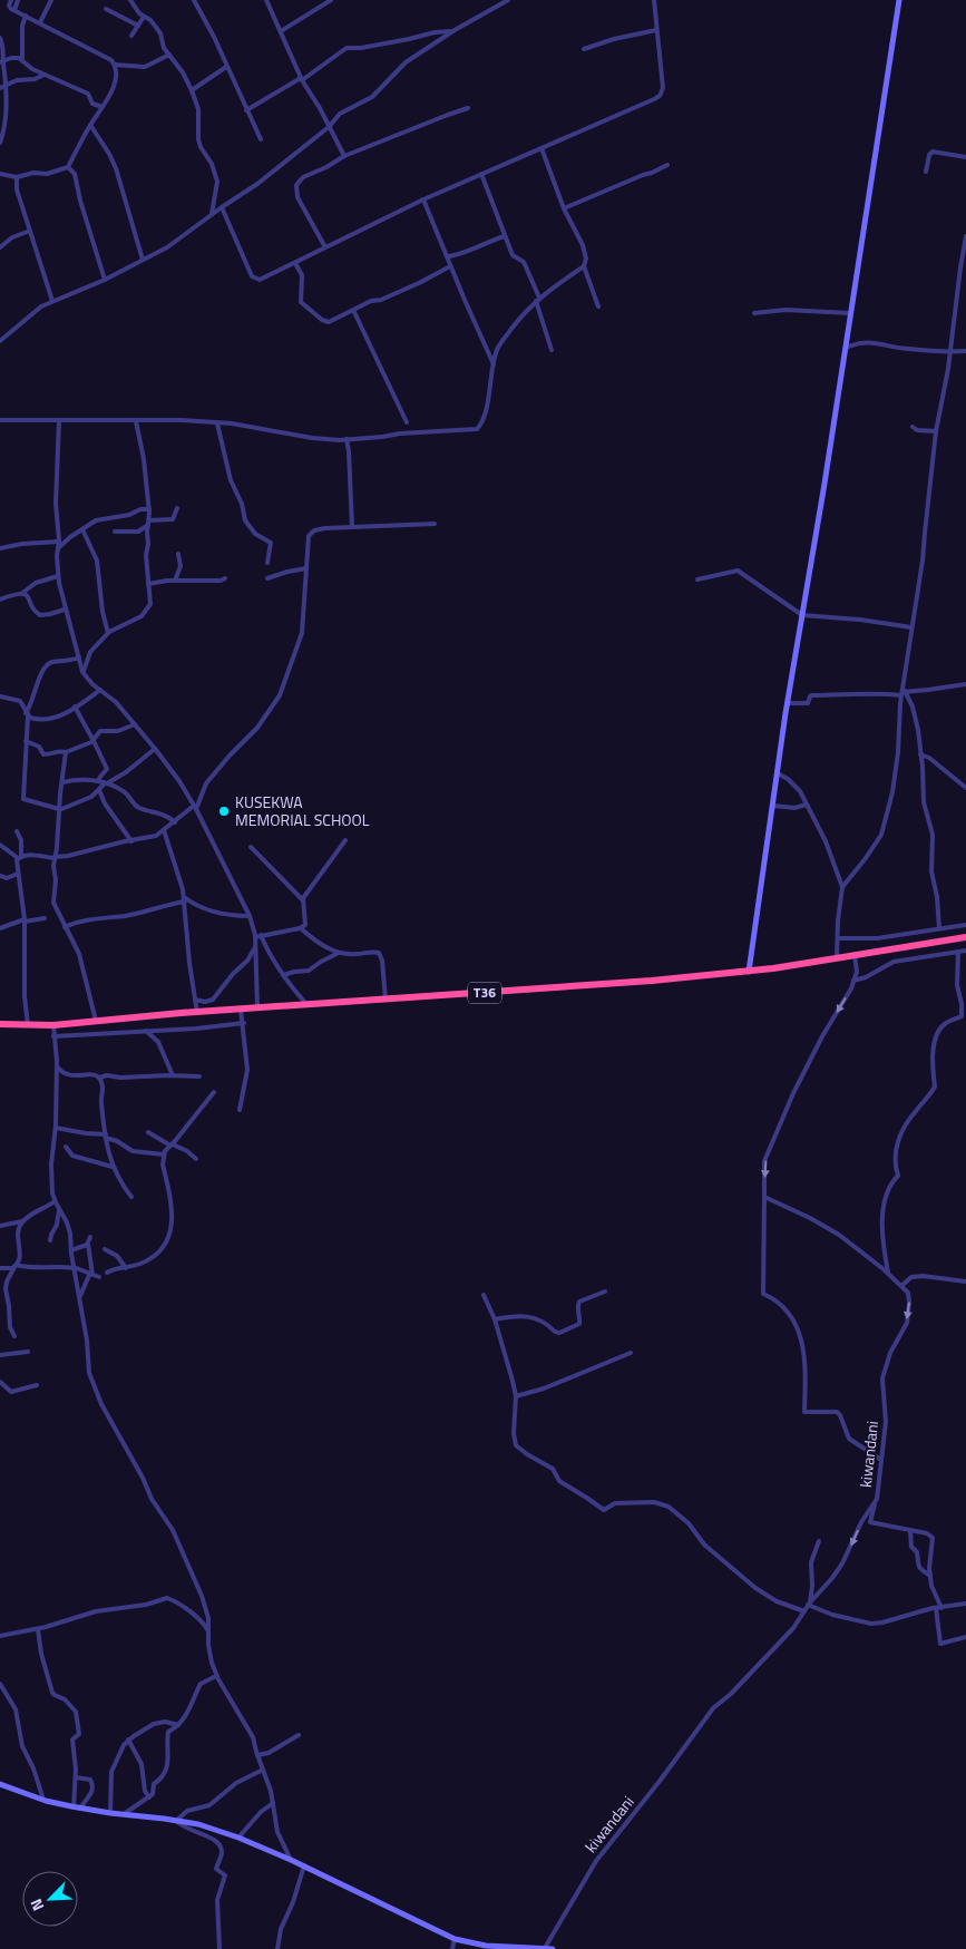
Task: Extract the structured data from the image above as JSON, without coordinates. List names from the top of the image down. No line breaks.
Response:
{"streets":{"highway":["T36"],"street":["kiwandani"]},"one_way":["kiwandani"],"places":["KUSEKWA MEMORIAL SCHOOL"],"north":"bottom left"}
